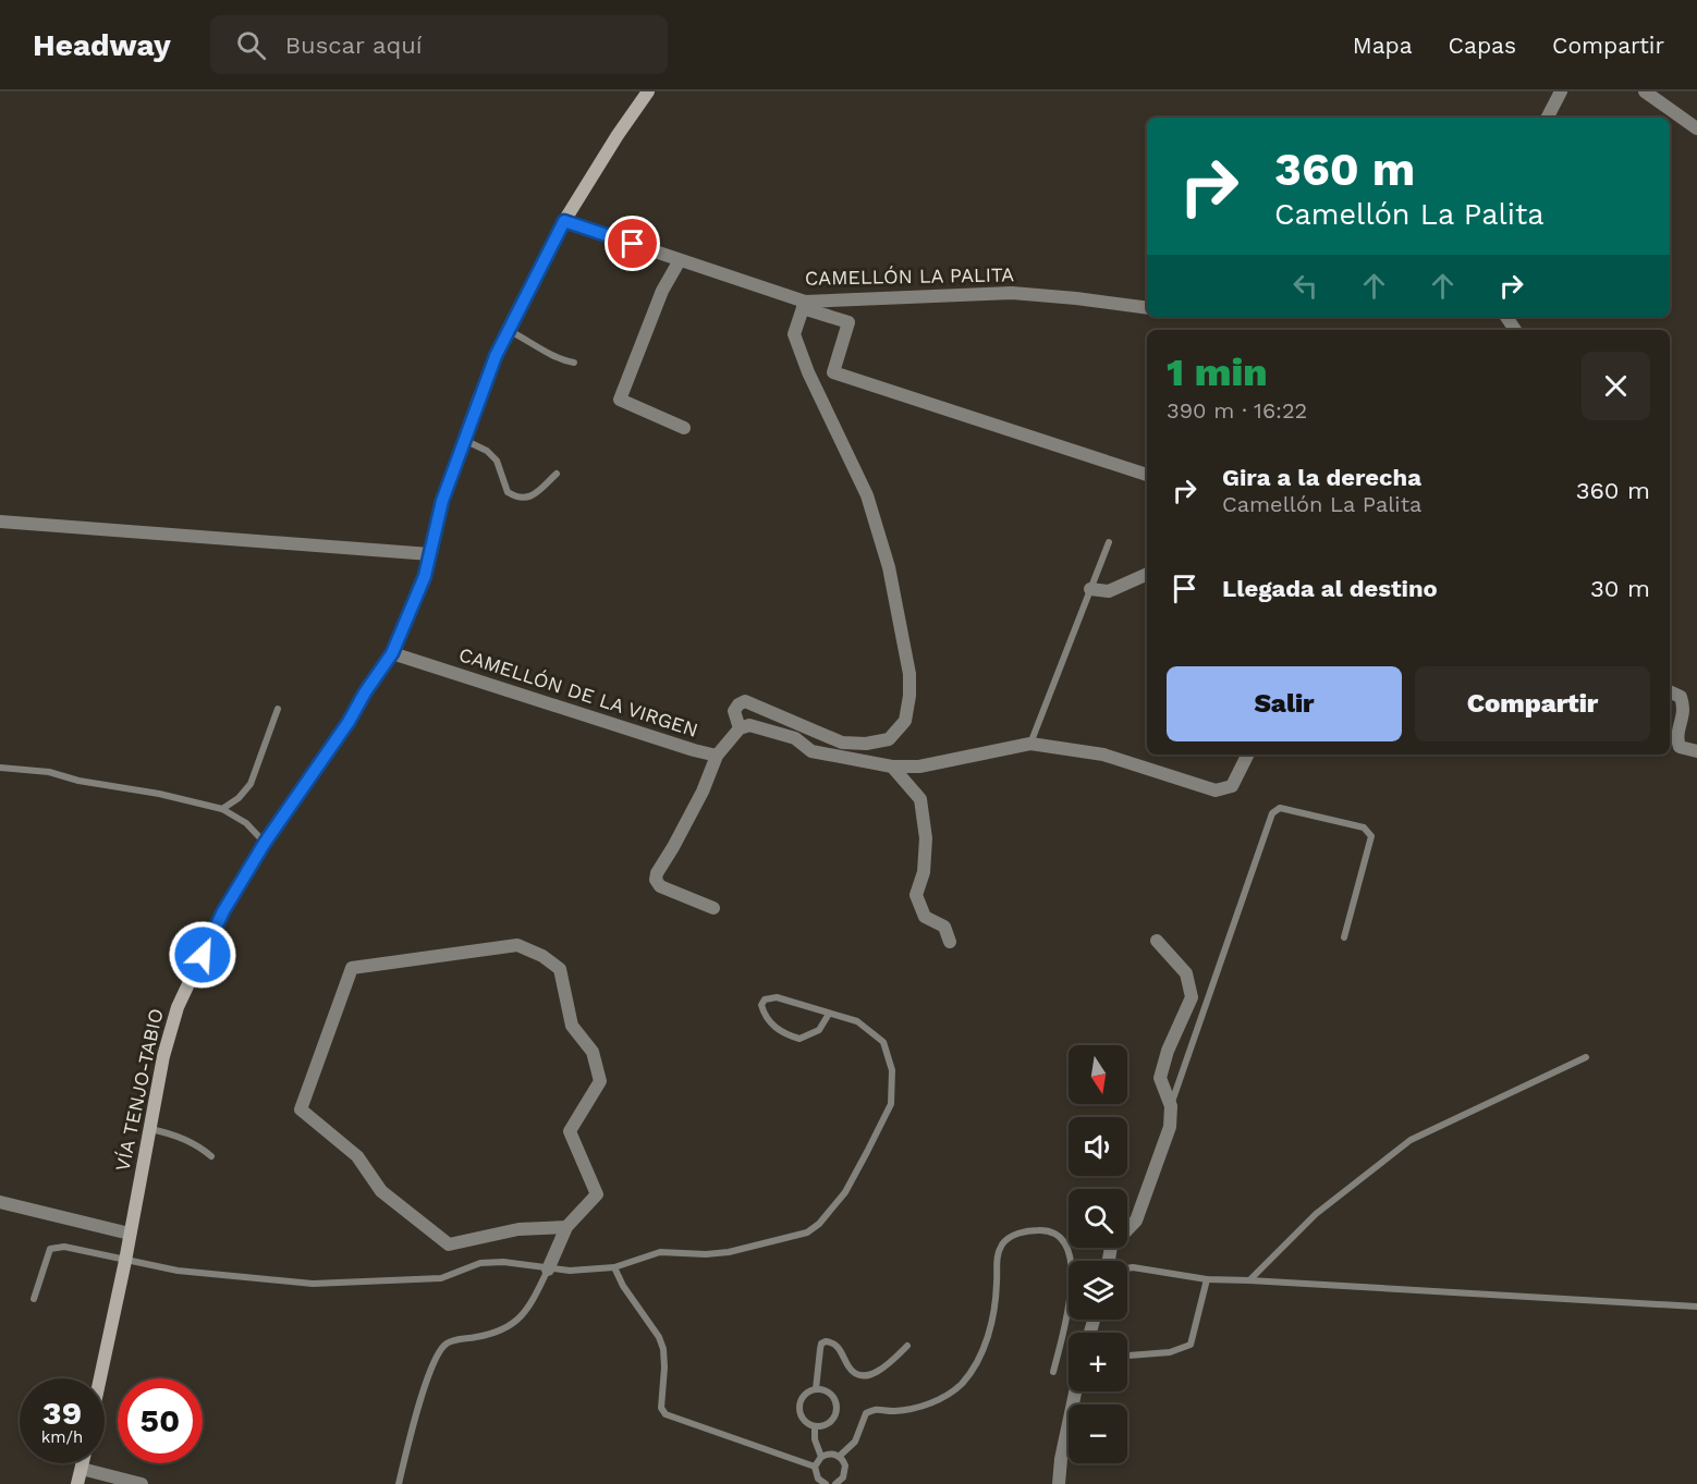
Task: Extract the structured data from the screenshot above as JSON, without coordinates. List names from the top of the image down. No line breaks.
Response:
{"streets":{"main road":["VÍA TENJO-TABIO"],"street":["CAMELLÓN LA PALITA","CAMELLÓN DE LA VIRGEN"]},"crossings":[["CAMELLÓN LA PALITA","VÍA TENJO-TABIO"],["CAMELLÓN DE LA VIRGEN","VÍA TENJO-TABIO"]],"north":"bottom","page":{"header":"Headway","search":"Buscar aquí","nav":["Mapa","Capas","Compartir"],"turn":["360 m","Camellón La Palita"],"heading":["1 min","390 m · 16:22"],"list":[{"name":"Gira a la derecha","note":"Camellón La Palita","value":"360 m"},{"name":"Llegada al destino","value":"30 m"}],"buttons":["Salir","Compartir"],"map_buttons":["+","−"],"speed":"39 km/h","limit":"50"}}
